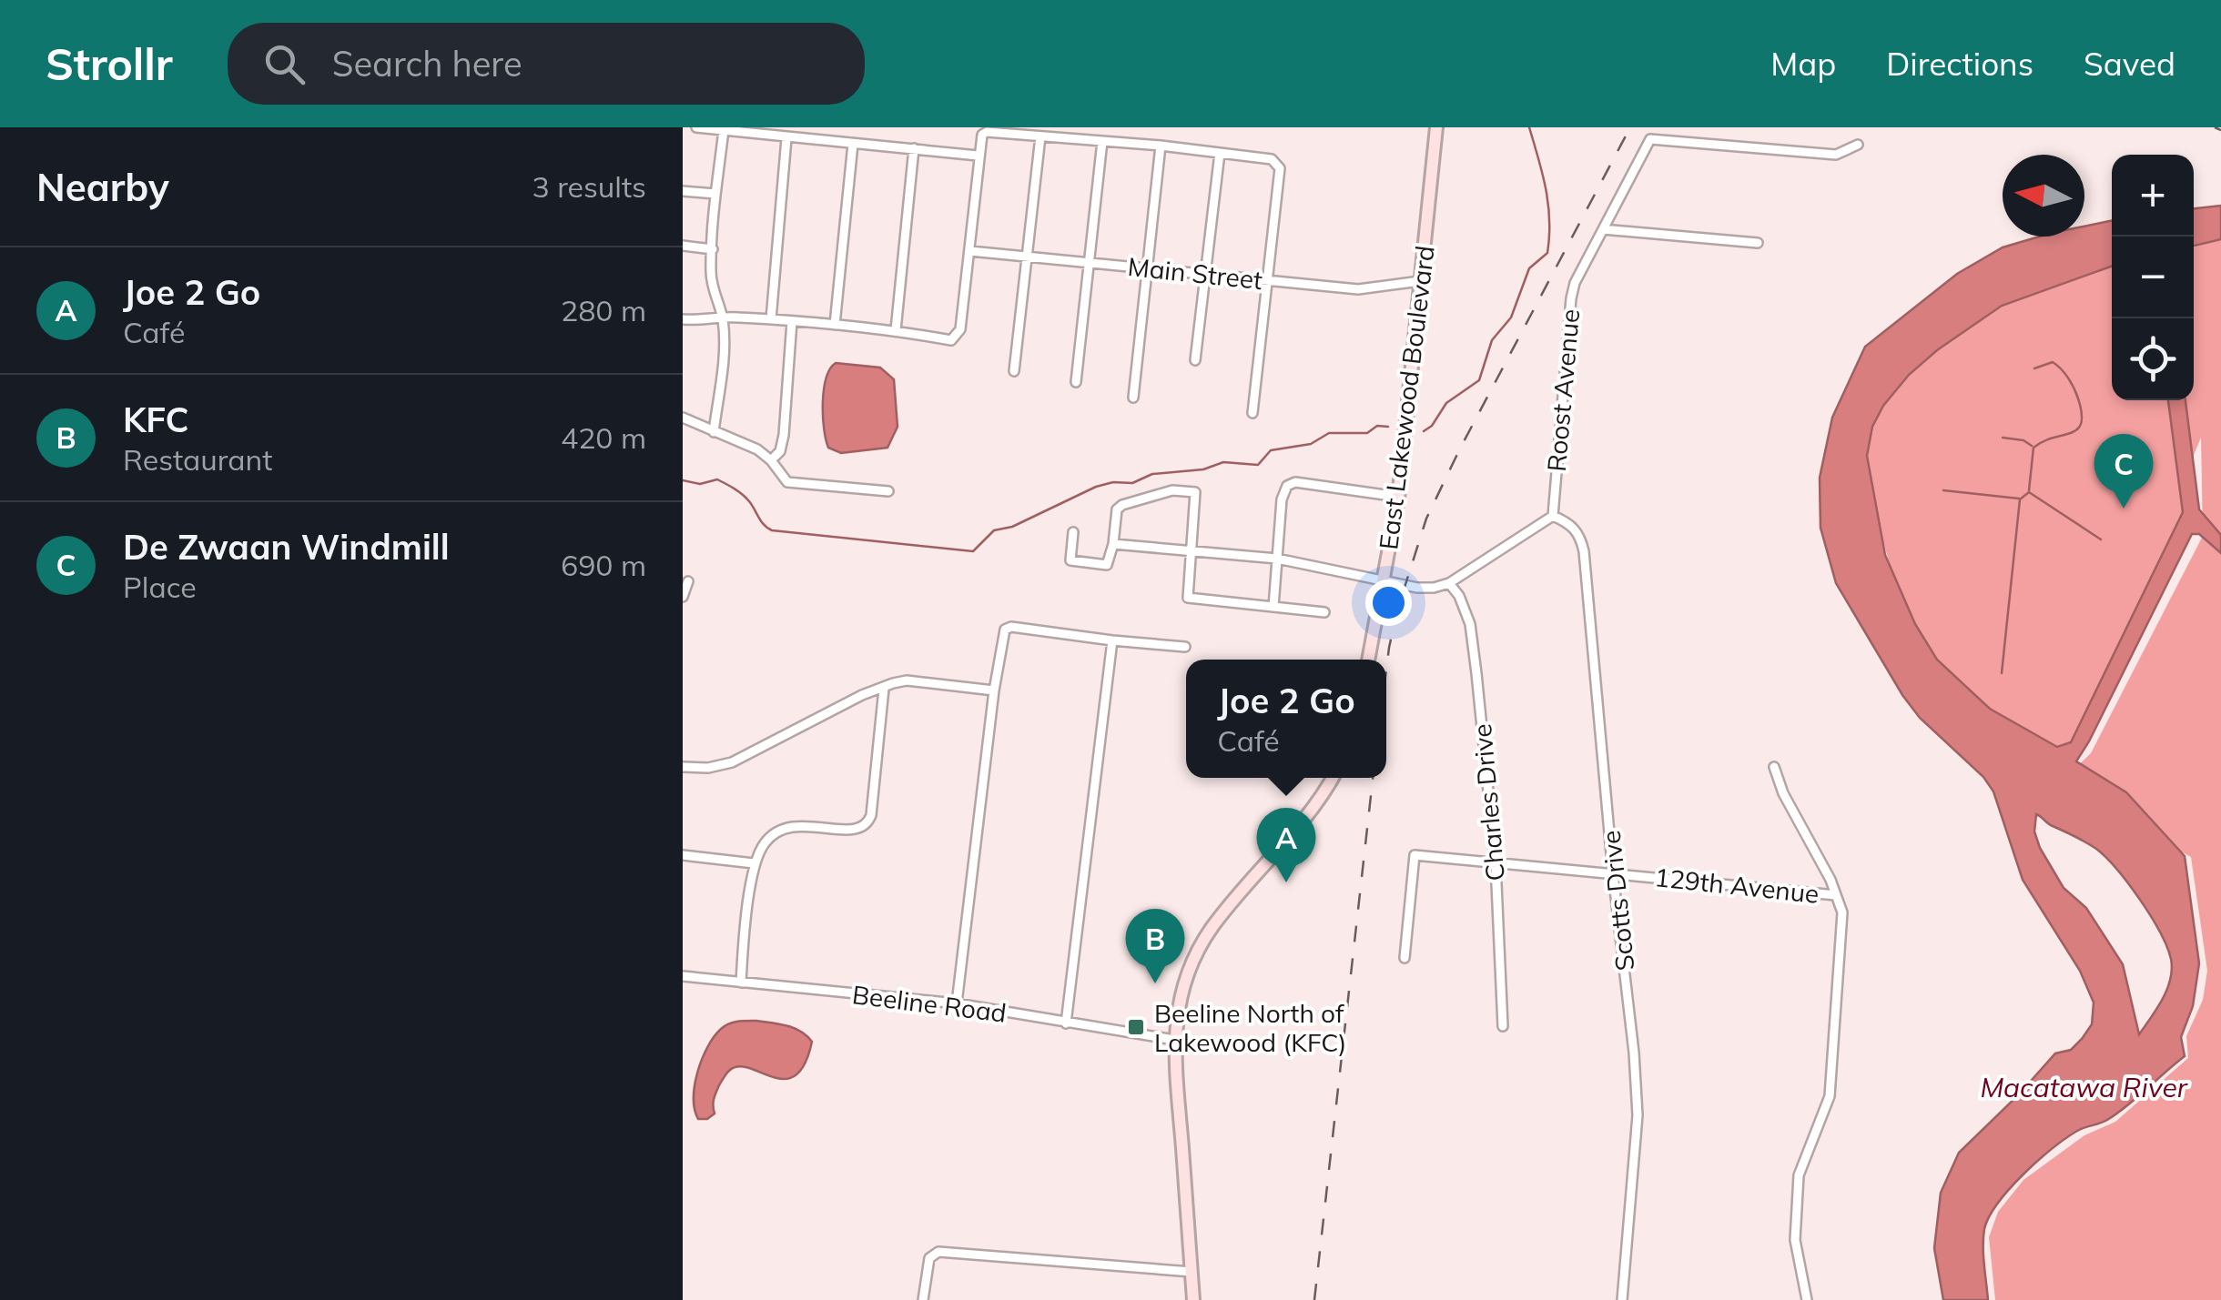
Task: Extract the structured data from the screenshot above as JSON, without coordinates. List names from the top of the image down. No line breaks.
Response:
{"streets":{"main road":["East Lakewood Boulevard"],"street":["Main Street","Roost Avenue","Charles Drive","129th Avenue","Scotts Drive","Beeline Road"]},"crossings":[["Main Street","East Lakewood Boulevard"],["Roost Avenue","Scotts Drive"],["Charles Drive","129th Avenue"],["129th Avenue","Scotts Drive"]],"water":["Macatawa River"],"places":{"transit":["Beeline North of Lakewood (KFC)"]},"north":"left","page":{"header":"Strollr","search":"Search here","nav":["Map","Directions","Saved"],"heading":["Nearby","3 results"],"map_buttons":["+","−"],"list":[{"mark":"A","name":"Joe 2 Go","note":"Café","value":"280 m"},{"mark":"B","name":"KFC","note":"Restaurant","value":"420 m"},{"mark":"C","name":"De Zwaan Windmill","note":"Place","value":"690 m"}],"pins":["C","A","B"],"popup":["Joe 2 Go","Café"]}}
